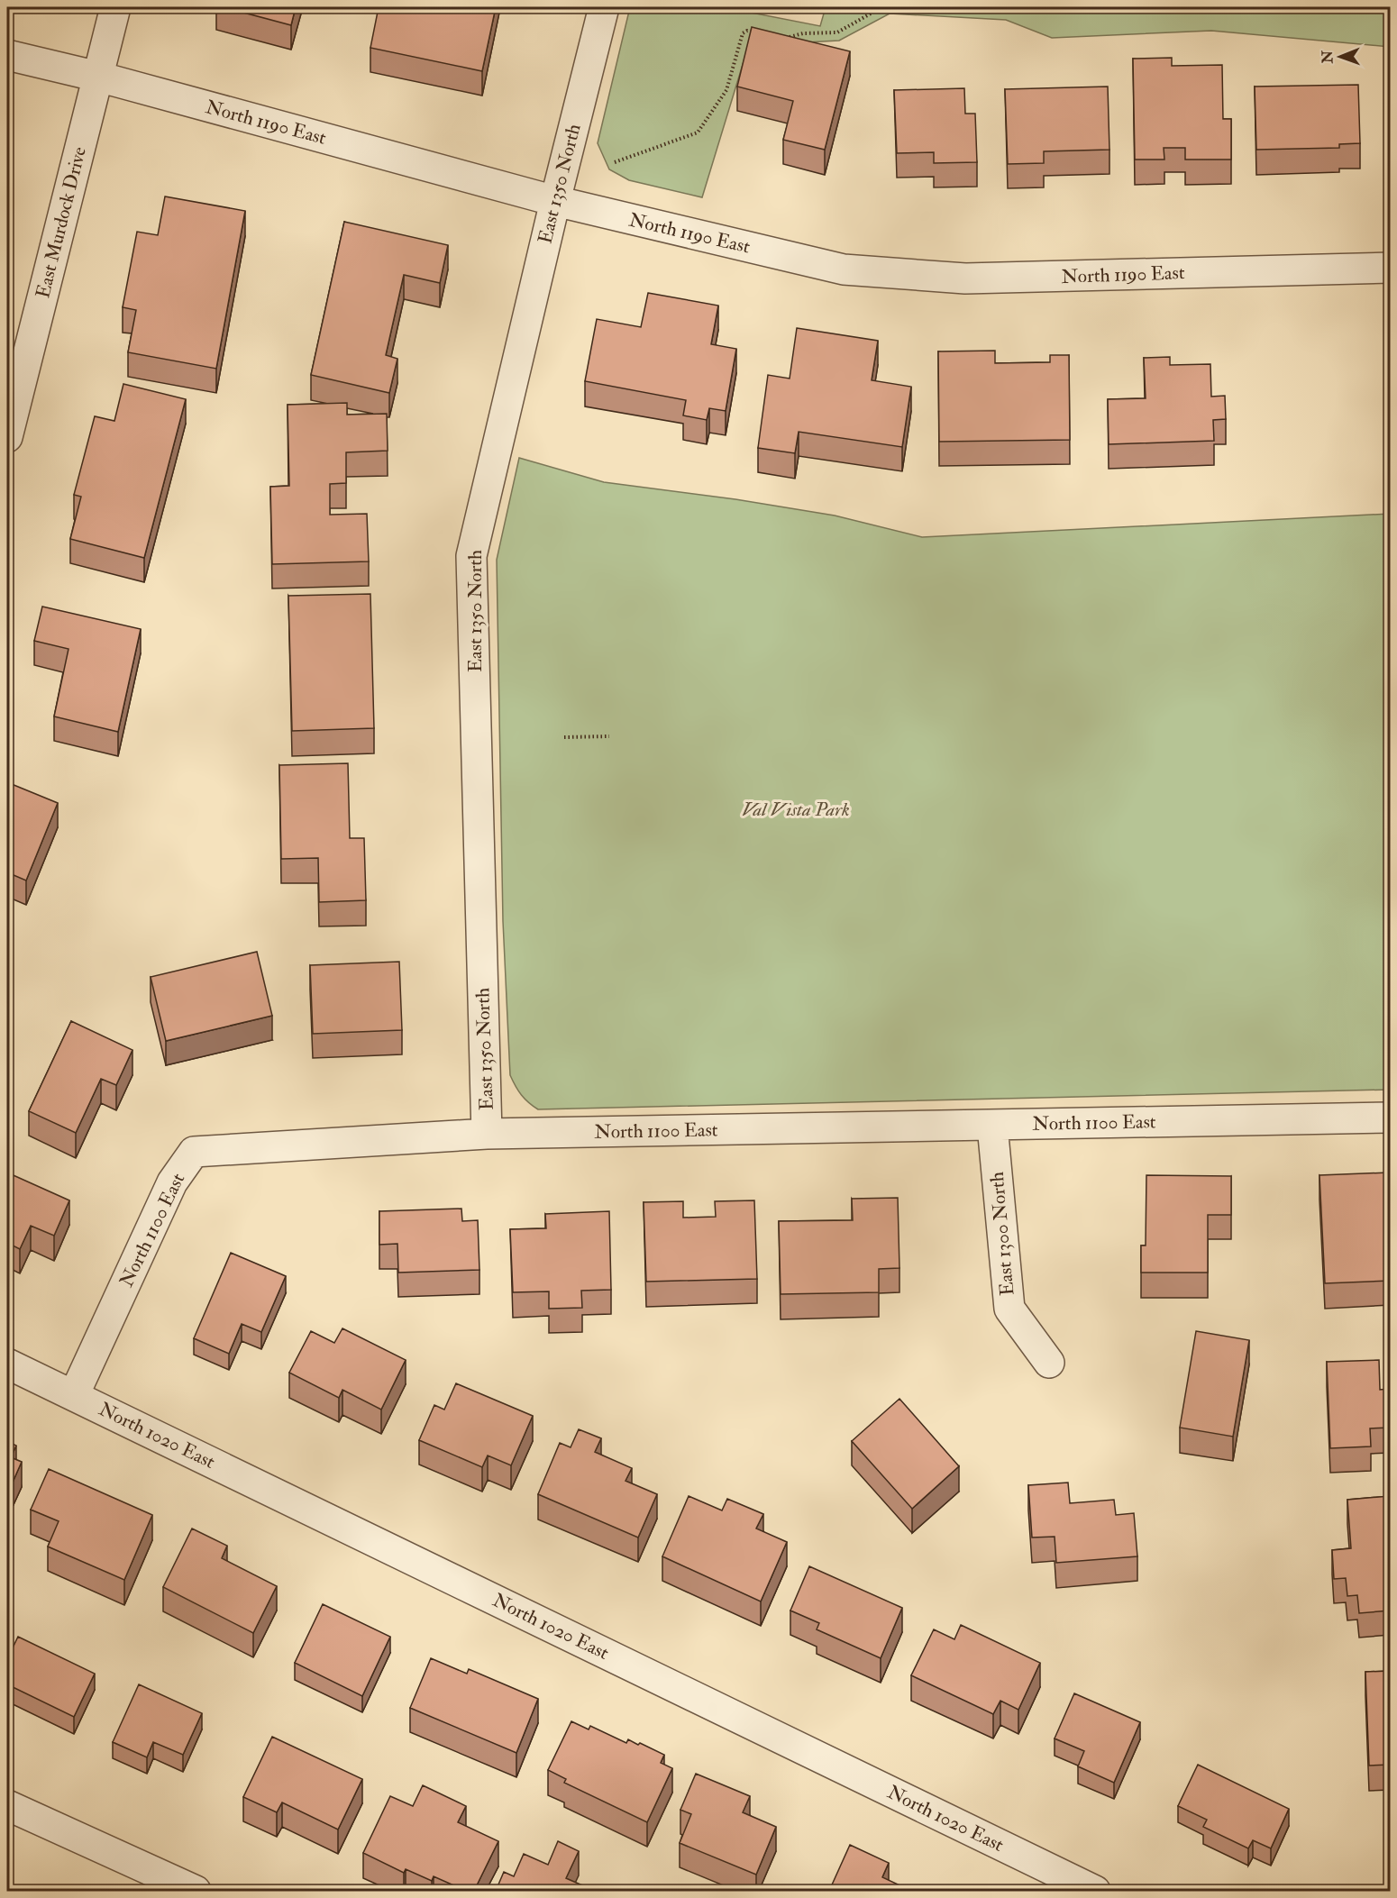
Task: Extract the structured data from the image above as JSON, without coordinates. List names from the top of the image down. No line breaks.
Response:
{"streets":{"street":["North 1190 East","East 1350 North","East Murdock Drive","North 1100 East","East 1300 North","North 1020 East"]},"crossings":[["North 1190 East","East 1350 North"],["North 1190 East","East Murdock Drive"],["East 1350 North","North 1100 East"],["North 1100 East","East 1300 North"],["North 1100 East","North 1020 East"]],"parks":["Val Vista Park"],"north":"left"}
